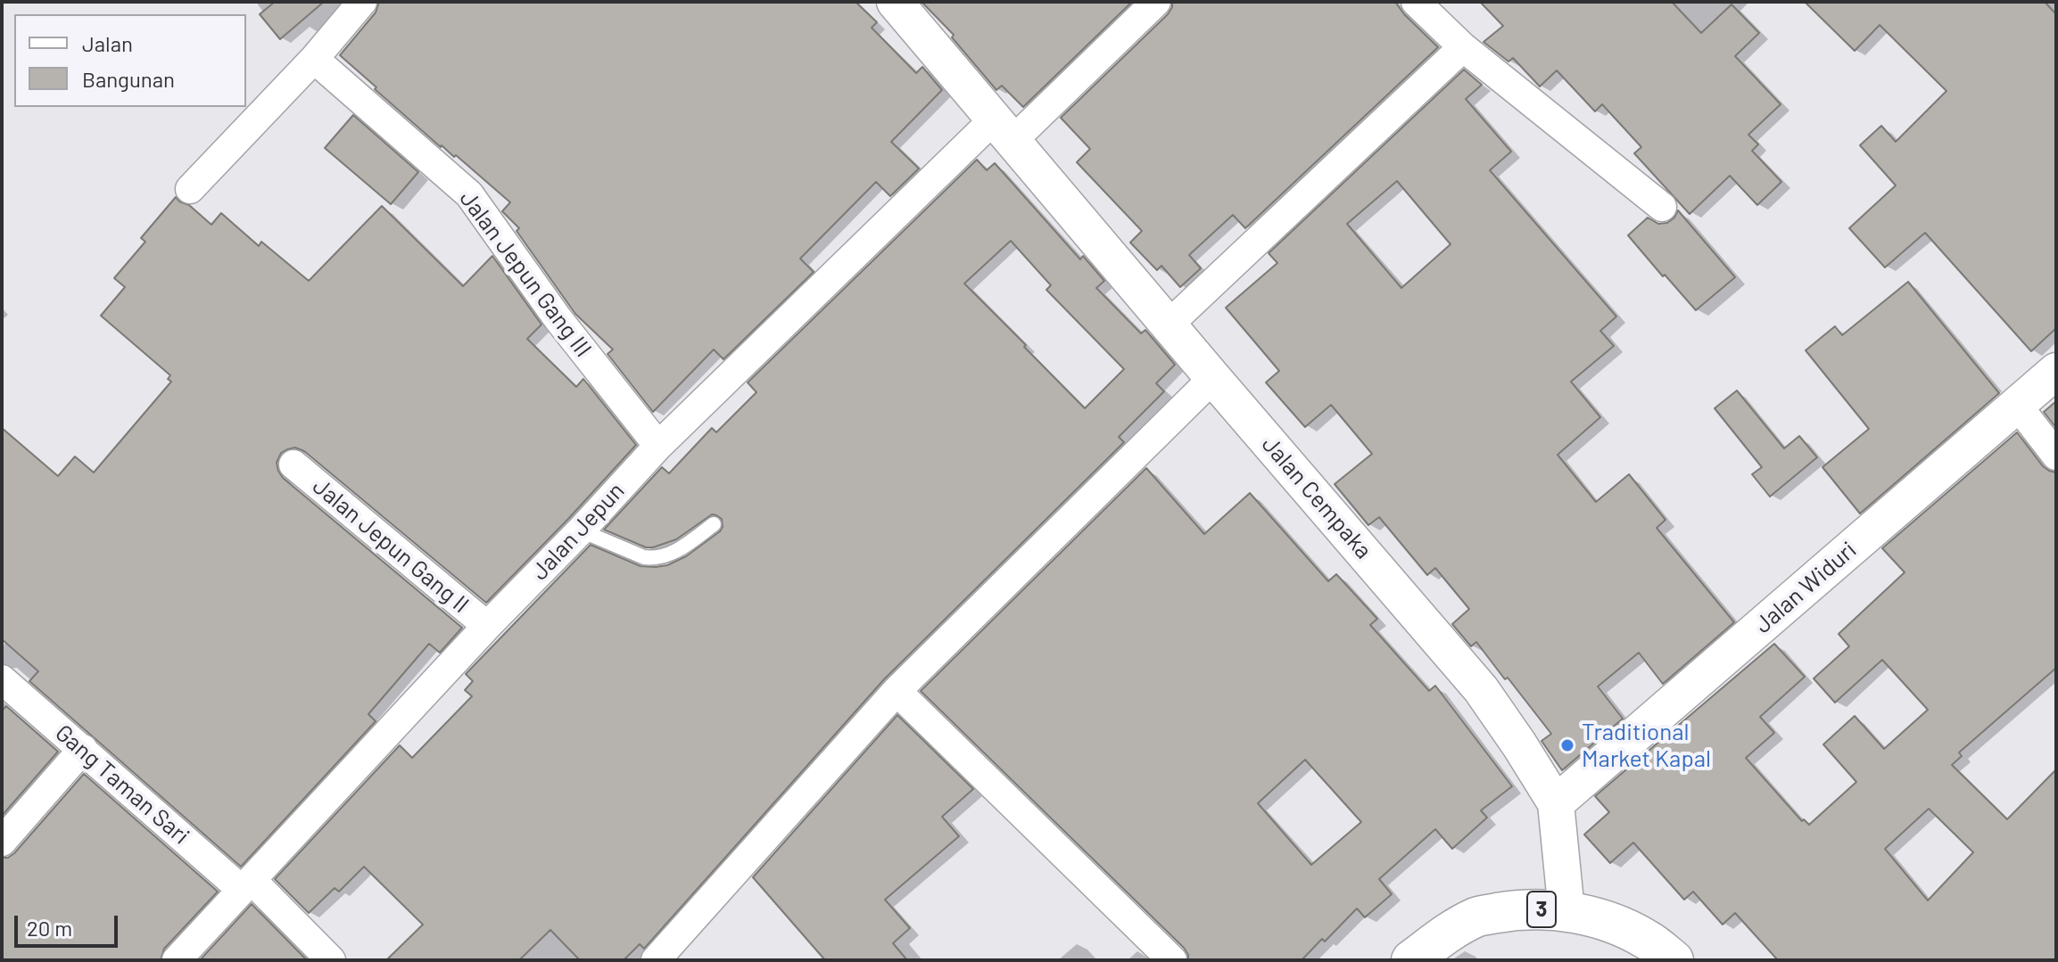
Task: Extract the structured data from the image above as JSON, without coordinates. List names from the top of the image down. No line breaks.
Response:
{"streets":{"highway":["3"],"street":["Jalan Jepun Gang III","Jalan Cempaka","Jalan Jepun","Jalan Jepun Gang II","Jalan Widuri","Gang Taman Sari"]},"crossings":[["Jalan Jepun Gang III","Jalan Jepun"],["Jalan Cempaka","Jalan Jepun"],["Jalan Cempaka","Jalan Widuri"],["Jalan Cempaka","3"],["Jalan Jepun","Jalan Jepun Gang II"],["Jalan Jepun","Gang Taman Sari"]],"places":["Traditional Market Kapal"],"legend":["Jalan","Bangunan"],"scale_bar":"20 m"}
